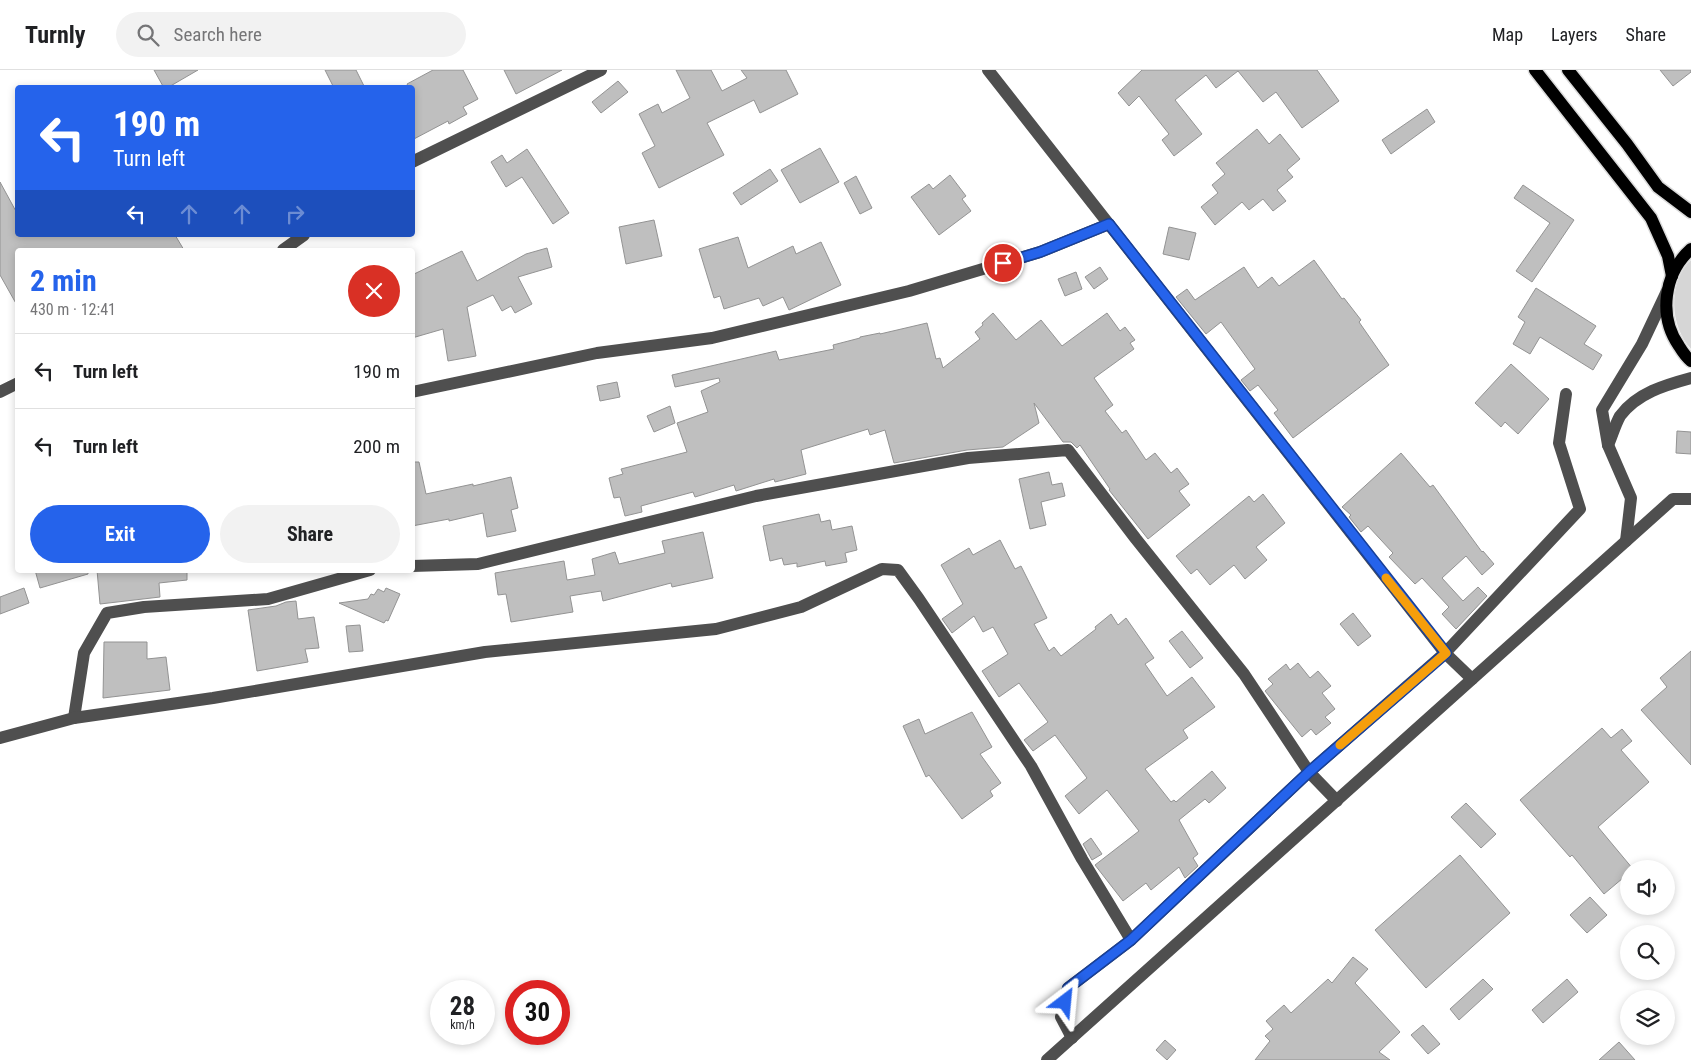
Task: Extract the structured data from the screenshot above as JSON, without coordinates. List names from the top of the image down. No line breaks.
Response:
{"page":{"header":"Turnly","search":"Search here","nav":["Map","Layers","Share"],"turn":["190 m","Turn left"],"heading":["2 min","430 m · 12:41"],"list":[{"name":"Turn left","value":"190 m"},{"name":"Turn left","value":"200 m"}],"buttons":["Exit","Share"],"speed":"28 km/h","limit":"30"}}
